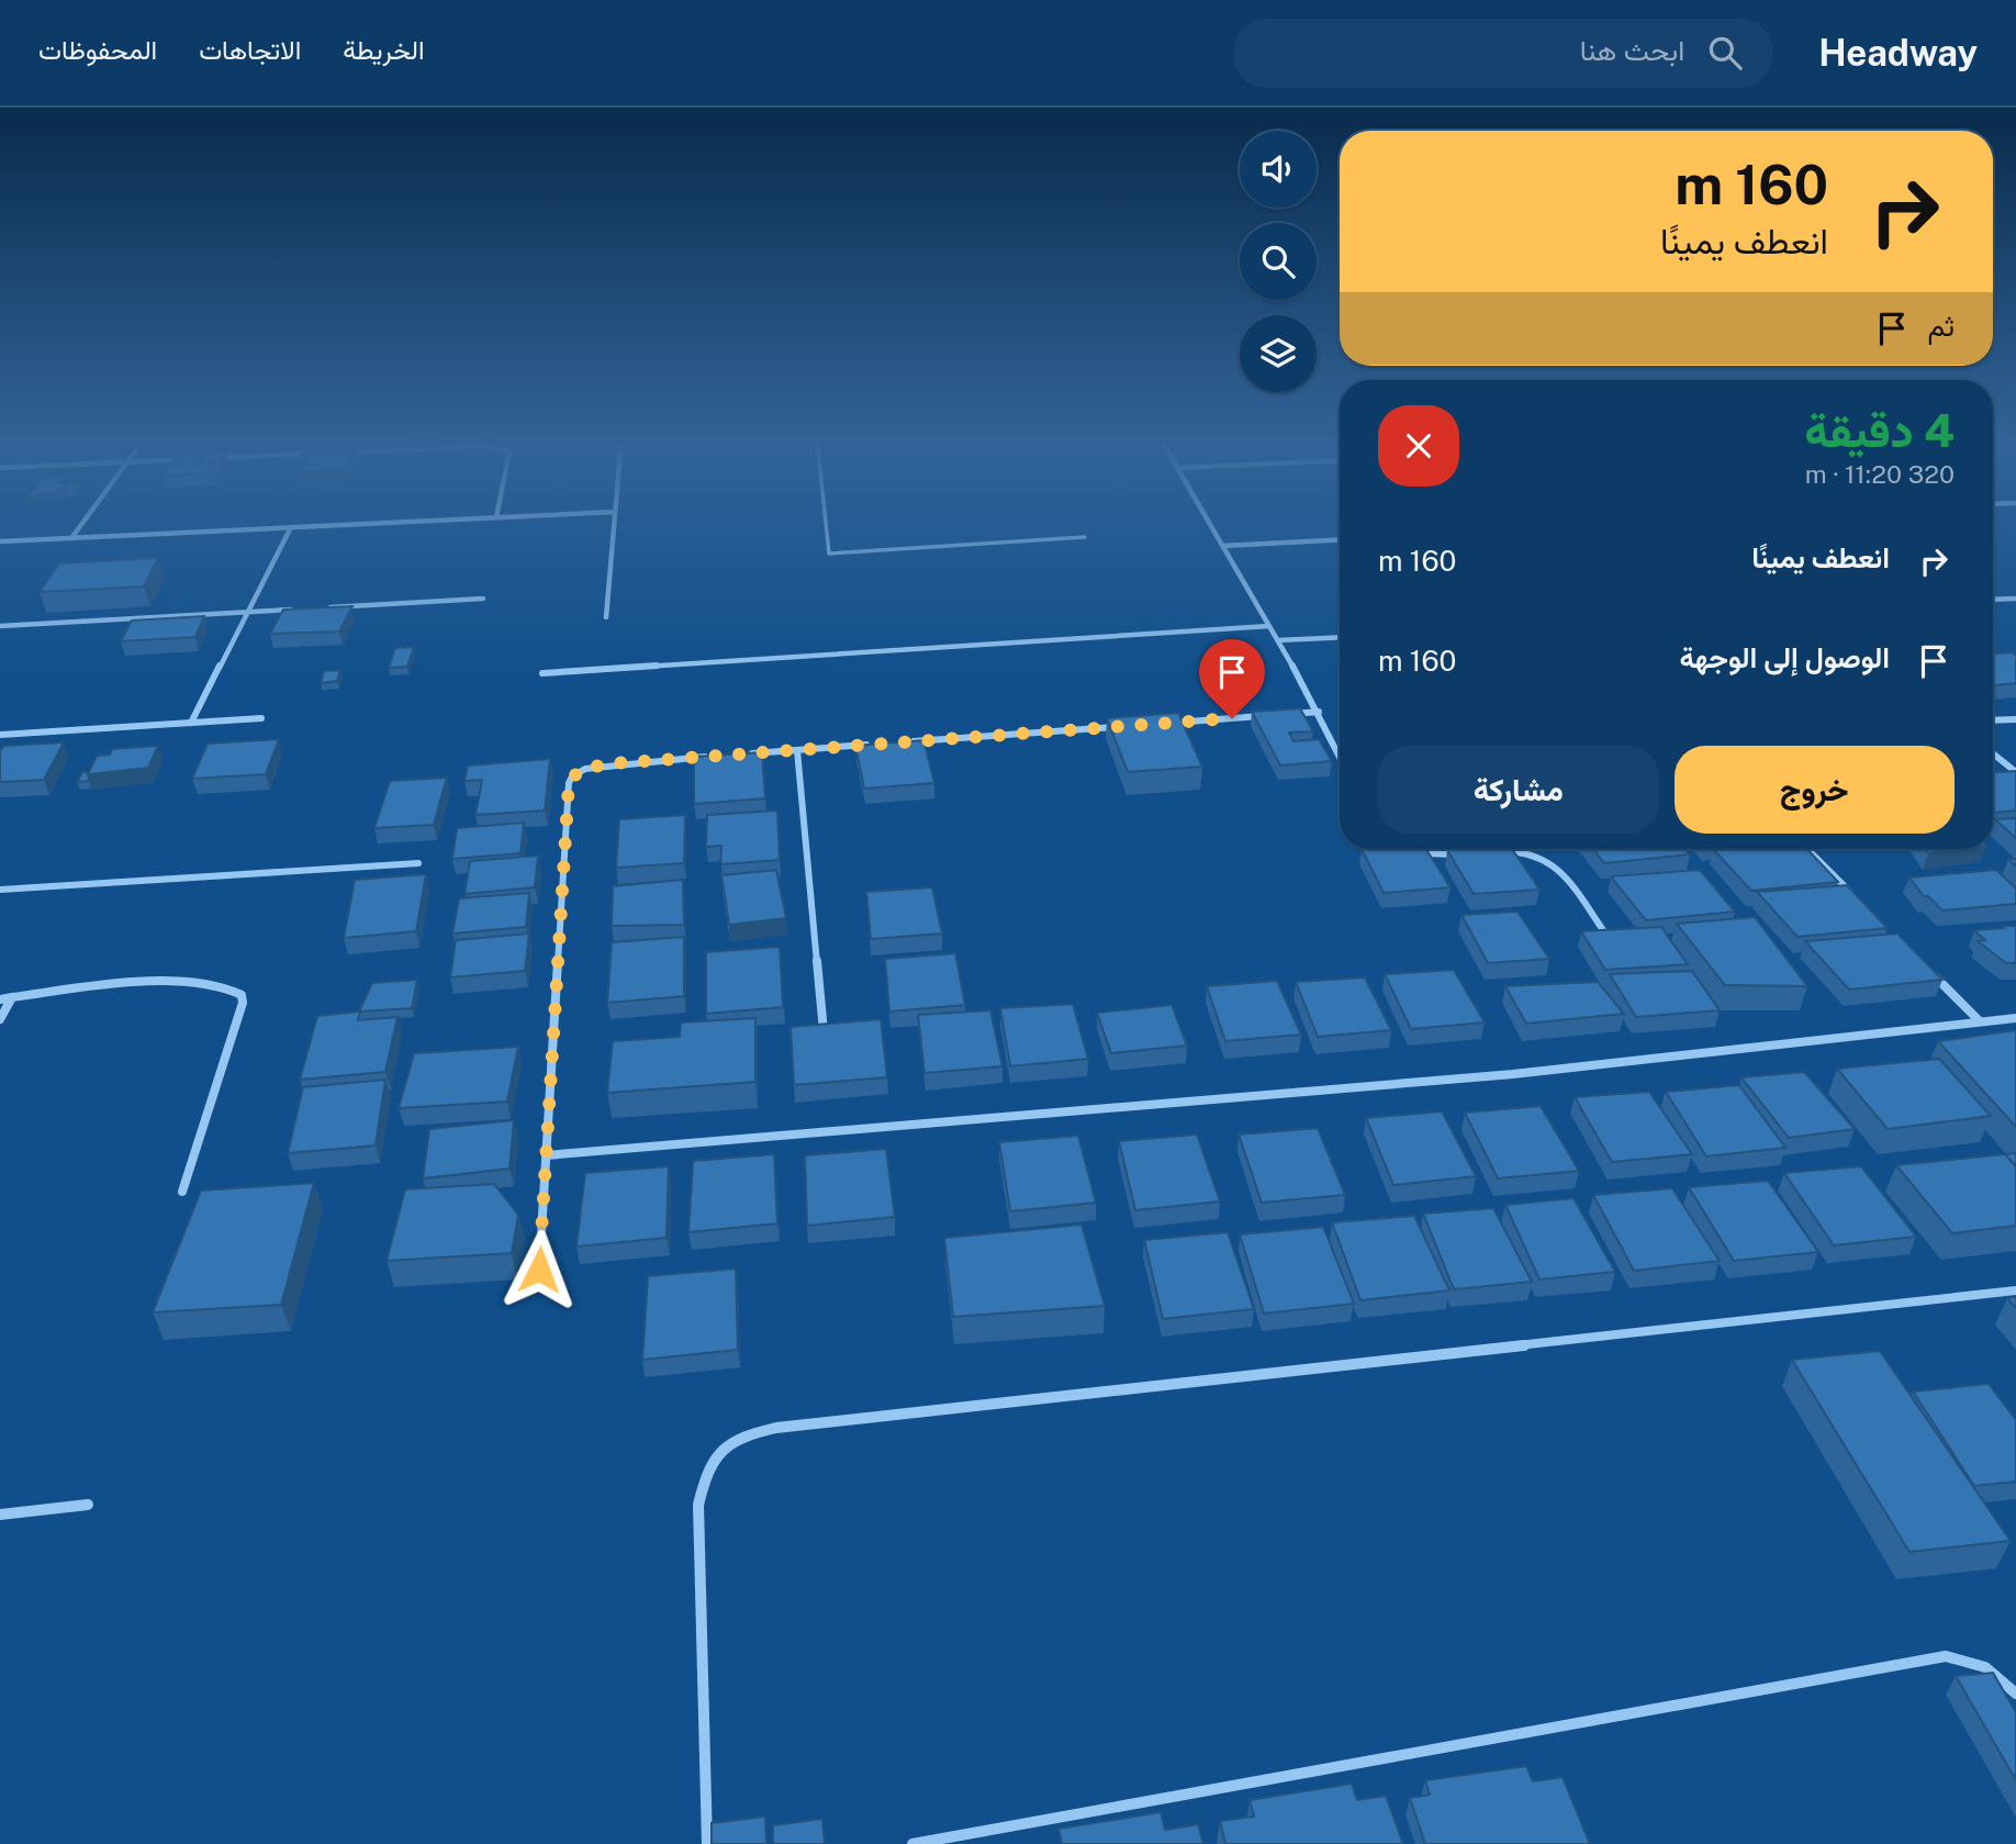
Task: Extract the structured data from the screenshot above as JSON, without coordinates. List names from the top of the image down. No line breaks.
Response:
{"page":{"header":"Headway","search":"ابحث هنا","nav":["الخريطة","الاتجاهات","المحفوظات"],"turn":["160 m","انعطف يمينًا"],"then":"ثم","heading":["4 دقيقة","320 m · 11:20"],"list":[{"name":"انعطف يمينًا","value":"160 m"},{"name":"الوصول إلى الوجهة","value":"160 m"}],"buttons":["خروج","مشاركة"]}}
